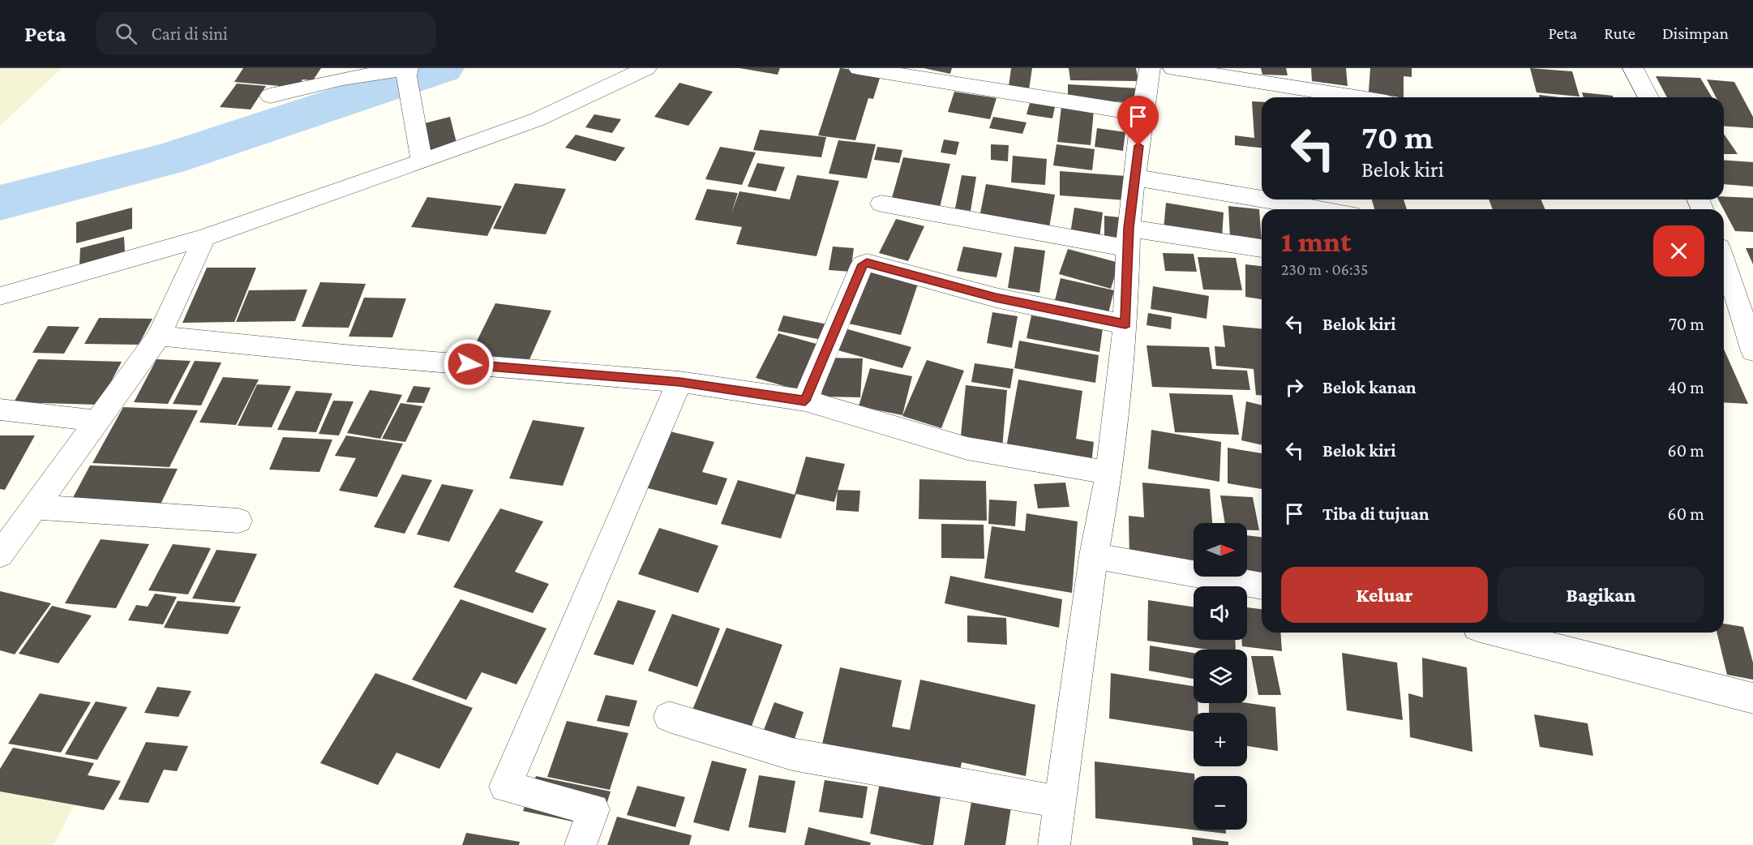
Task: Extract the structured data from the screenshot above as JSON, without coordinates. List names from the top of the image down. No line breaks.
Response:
{"north":"right","page":{"header":"Peta","search":"Cari di sini","nav":["Peta","Rute","Disimpan"],"turn":["70 m","Belok kiri"],"heading":["1 mnt","230 m · 06:35"],"list":[{"name":"Belok kiri","value":"70 m"},{"name":"Belok kanan","value":"40 m"},{"name":"Belok kiri","value":"60 m"},{"name":"Tiba di tujuan","value":"60 m"}],"map_buttons":["+","−"],"buttons":["Keluar","Bagikan"]}}
